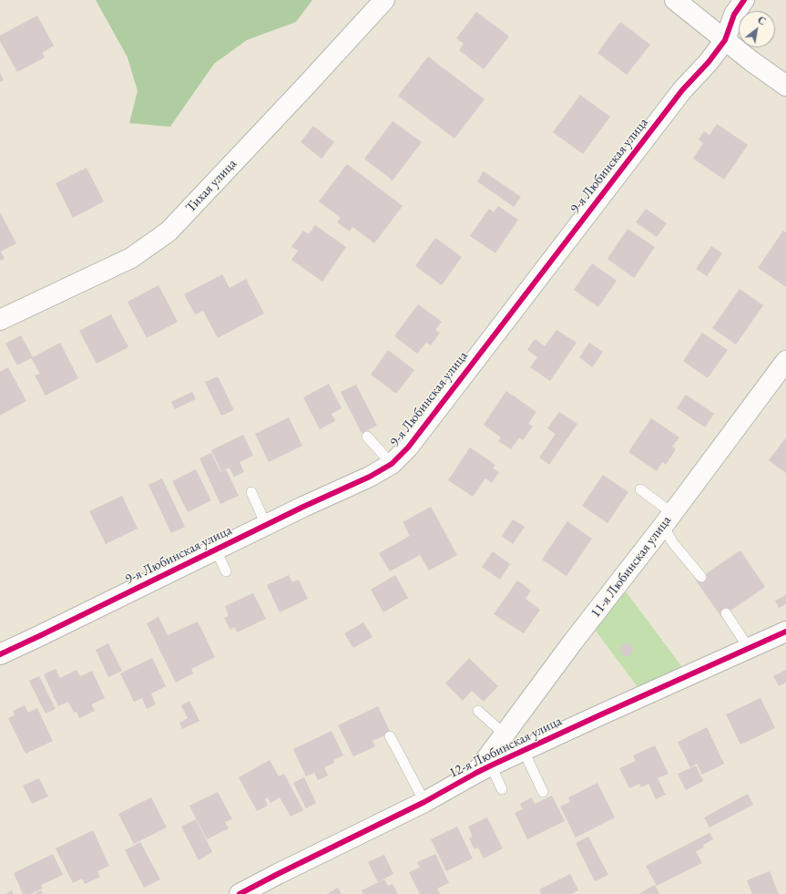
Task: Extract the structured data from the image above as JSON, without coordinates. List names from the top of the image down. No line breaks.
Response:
{"streets":{"street":["9-я Любинская улица","Тихая улица","11-я Любинская улица","12-я Любинская улица"]},"crossings":[["11-я Любинская улица","12-я Любинская улица"]],"north":"top right"}
